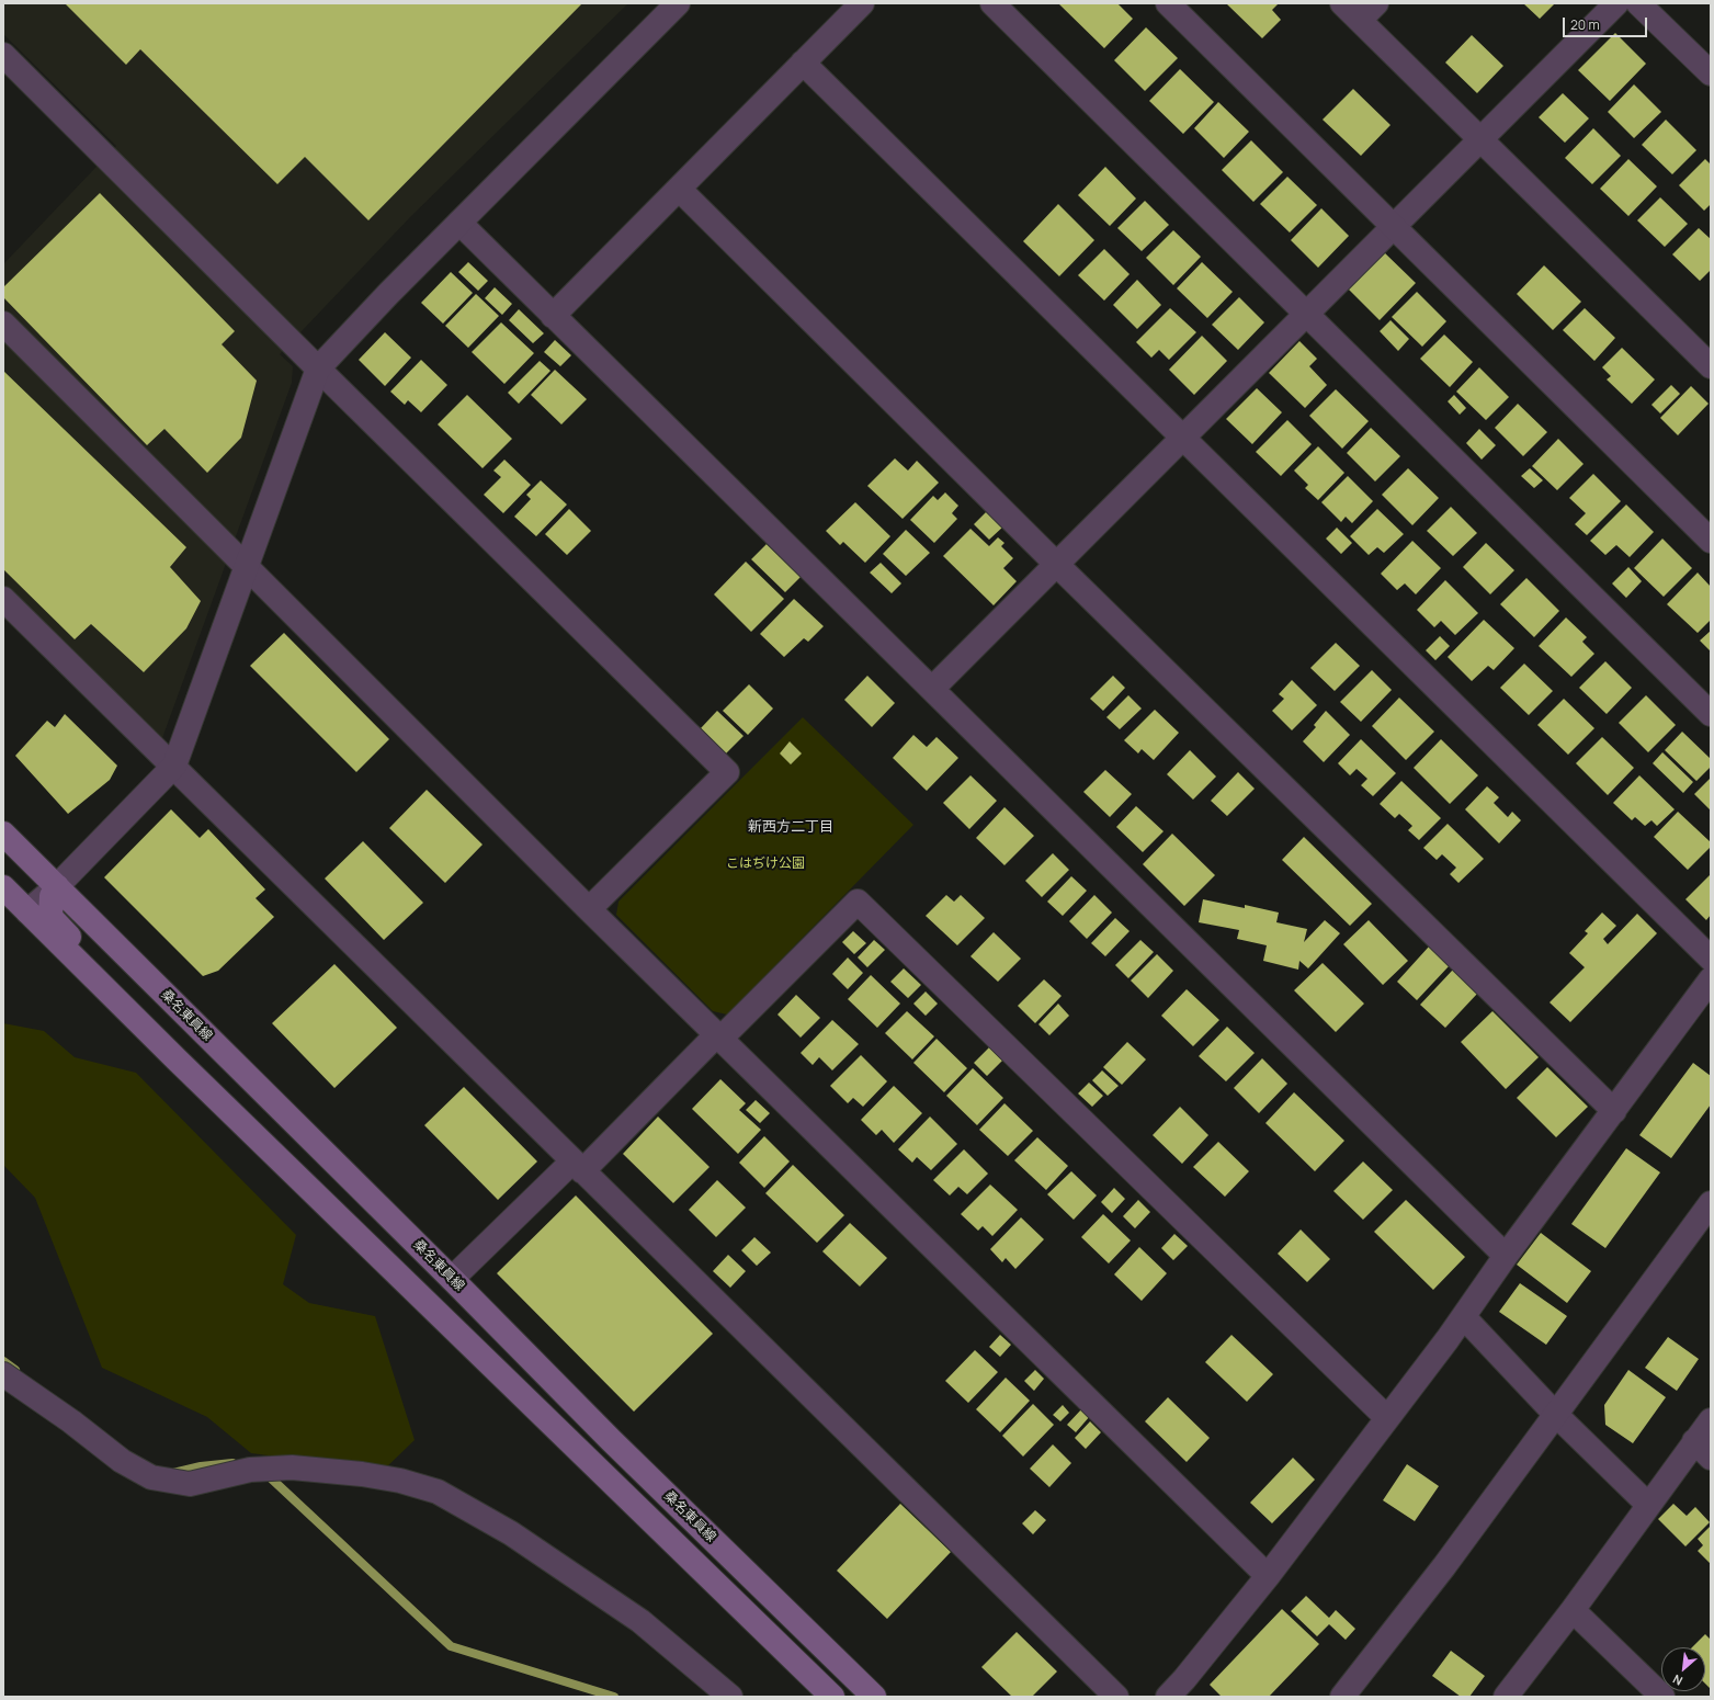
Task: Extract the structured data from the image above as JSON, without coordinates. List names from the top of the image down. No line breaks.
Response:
{"streets":{"main road":["桑名東員線"]},"districts":["新西方二丁目"],"parks":["こはぢけ公園"],"scale_bar":"20 m","north":"bottom left"}
